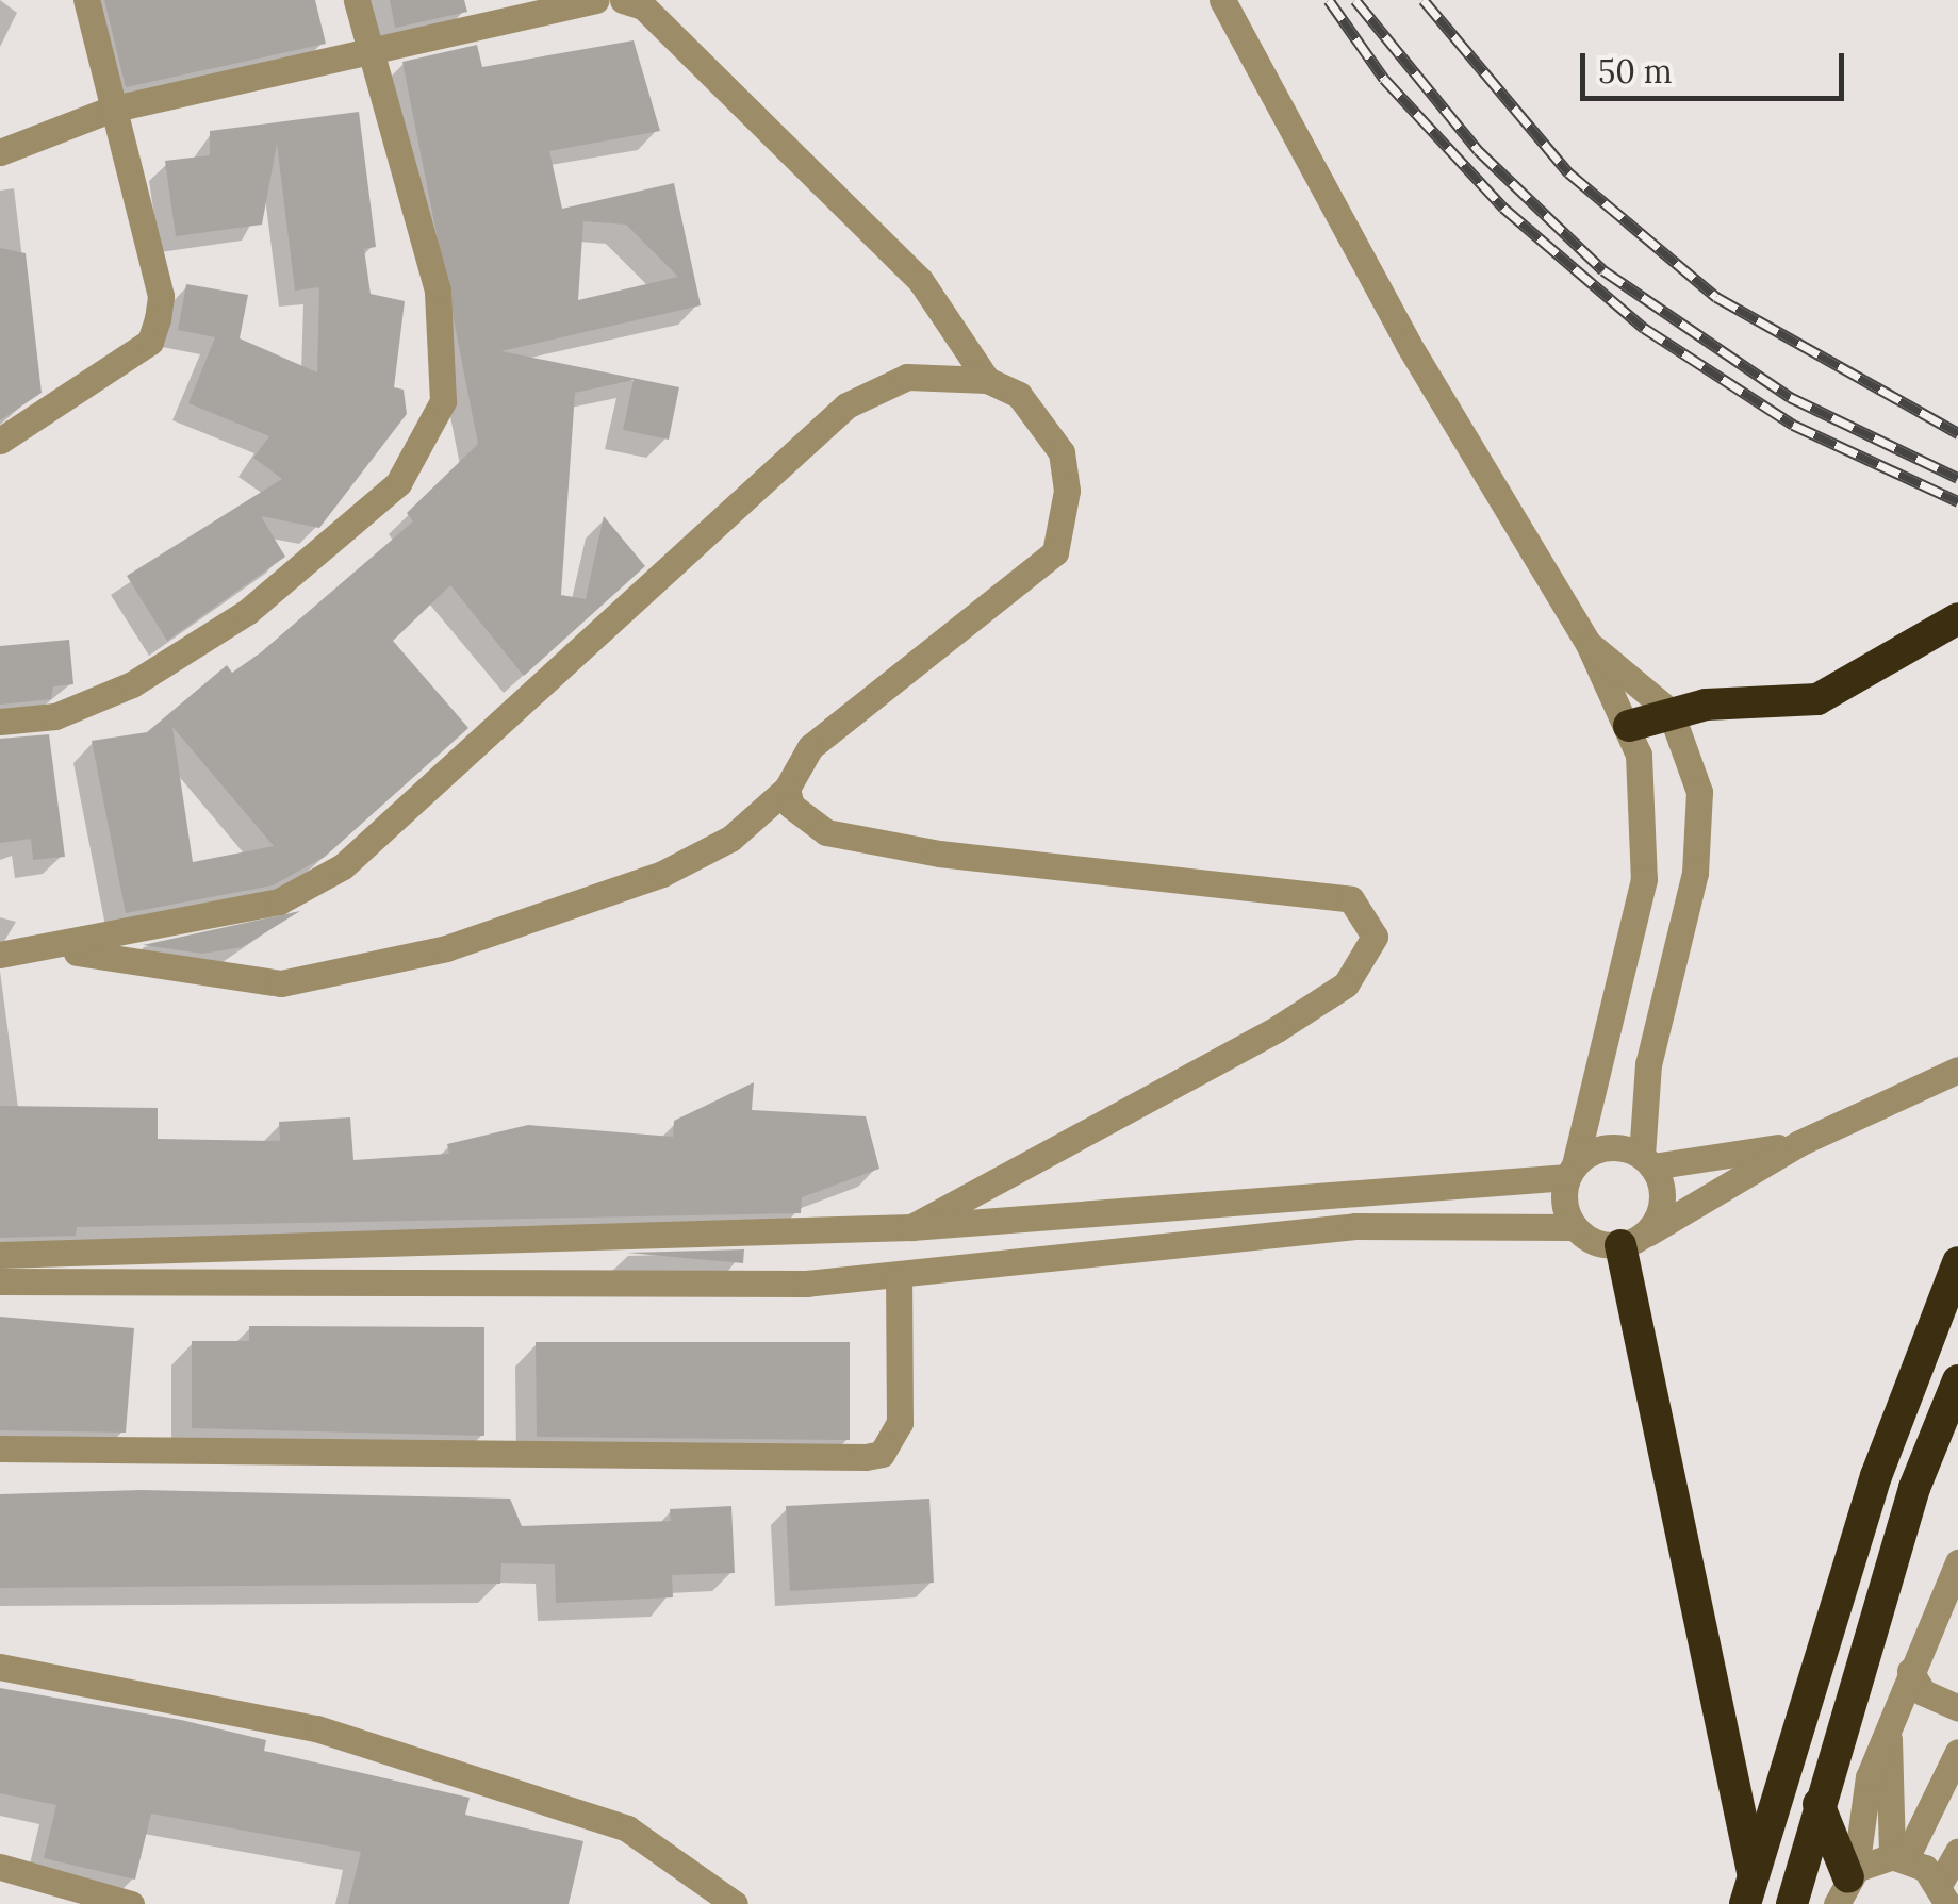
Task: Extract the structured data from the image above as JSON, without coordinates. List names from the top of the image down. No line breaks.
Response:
{"scale_bar":"50 m"}
